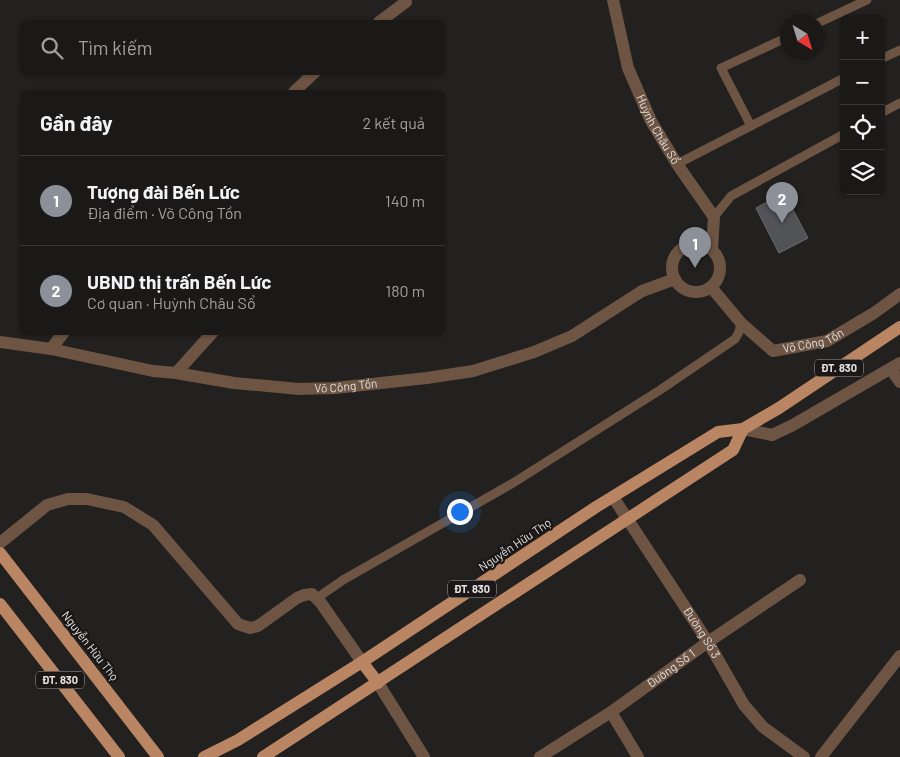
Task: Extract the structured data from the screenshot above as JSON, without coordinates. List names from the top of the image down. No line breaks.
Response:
{"streets":{"main road":["ĐT. 830","Nguyễn Hữu Thọ"],"street":["Huỳnh Châu Sổ","Võ Công Tồn","Đường Số 3","Đường Số 1"]},"crossings":[["ĐT. 830","Nguyễn Hữu Thọ"],["ĐT. 830","Đường Số 3"],["Nguyễn Hữu Thọ","Đường Số 3"],["Đường Số 3","Đường Số 1"]],"north":"bottom right","page":{"map_buttons":["+","−"],"search":"Tìm kiếm","heading":["Gần đây","2 kết quả"],"list":[{"mark":"1","name":"Tượng đài Bến Lức","note":"Địa điểm · Võ Công Tồn","value":"140 m"},{"mark":"2","name":"UBND thị trấn Bến Lức","note":"Cơ quan · Huỳnh Châu Sổ","value":"180 m"}],"pins":["2","1"]}}
